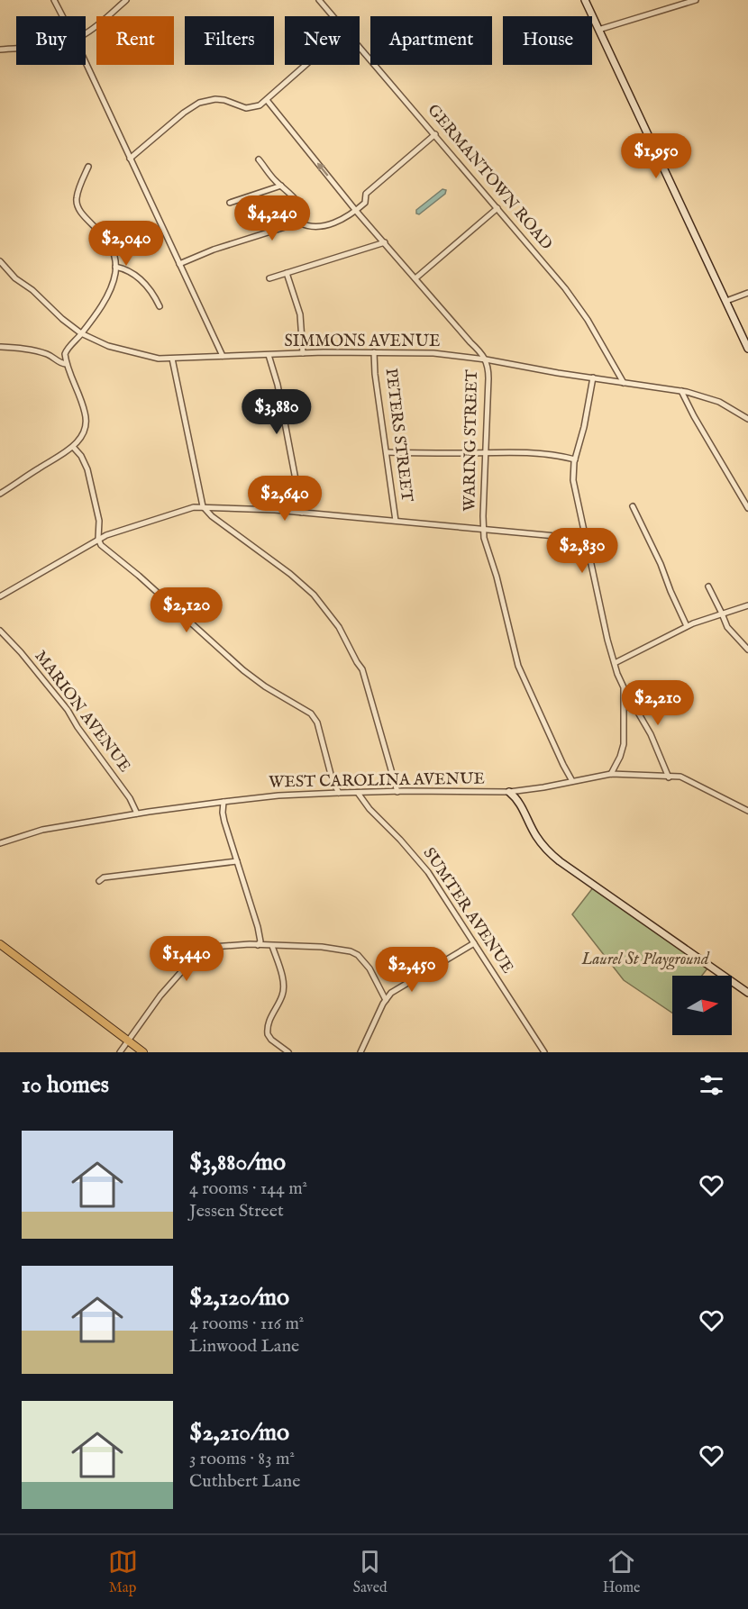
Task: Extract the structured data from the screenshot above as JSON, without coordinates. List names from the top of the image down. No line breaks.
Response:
{"streets":{"street":["GERMANTOWN ROAD","SIMMONS AVENUE","PETERS STREET","WARING STREET","MARION AVENUE","WEST CAROLINA AVENUE","SUMTER AVENUE"]},"crossings":[["GERMANTOWN ROAD","SIMMONS AVENUE"],["SIMMONS AVENUE","PETERS STREET"],["SIMMONS AVENUE","WARING STREET"],["WARING STREET","WEST CAROLINA AVENUE"],["MARION AVENUE","WEST CAROLINA AVENUE"],["WEST CAROLINA AVENUE","SUMTER AVENUE"]],"parks":["Laurel St Playground"],"north":"right","page":{"chip":["Buy","Rent","Filters","New","Apartment","House"],"price":["$1,950","$4,240","$2,040","$3,880","$2,640","$2,830","$2,120","$2,210","$1,440","$2,450"],"heading":"10 homes","list":[{"name":"$3,880/mo","note":"4 rooms · 144 m² · Jessen Street"},{"name":"$2,120/mo","note":"4 rooms · 116 m² · Linwood Lane"},{"name":"$2,210/mo","note":"3 rooms · 83 m² · Cuthbert Lane"}],"tabs":["Map","Saved","Home"]}}
